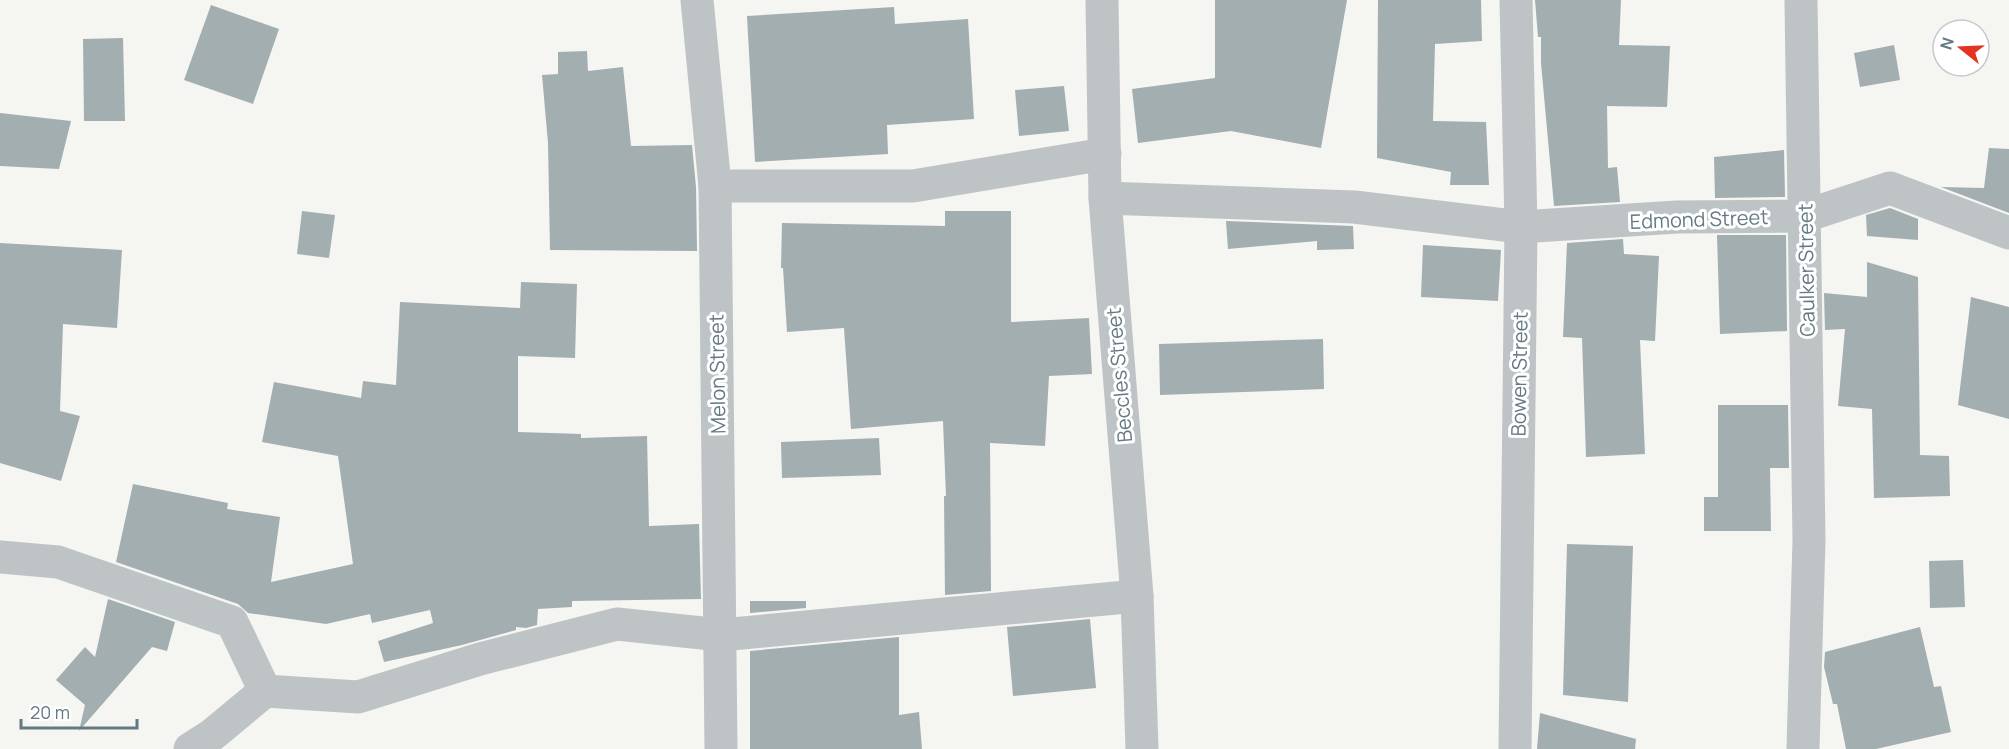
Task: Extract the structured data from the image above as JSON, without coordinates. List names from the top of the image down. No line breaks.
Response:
{"streets":{"street":["Edmond Street","Caulker Street","Melon Street","Bowen Street","Beccles Street"]},"crossings":[["Edmond Street","Caulker Street"],["Edmond Street","Bowen Street"],["Edmond Street","Beccles Street"]],"scale_bar":"20 m","north":"left"}
